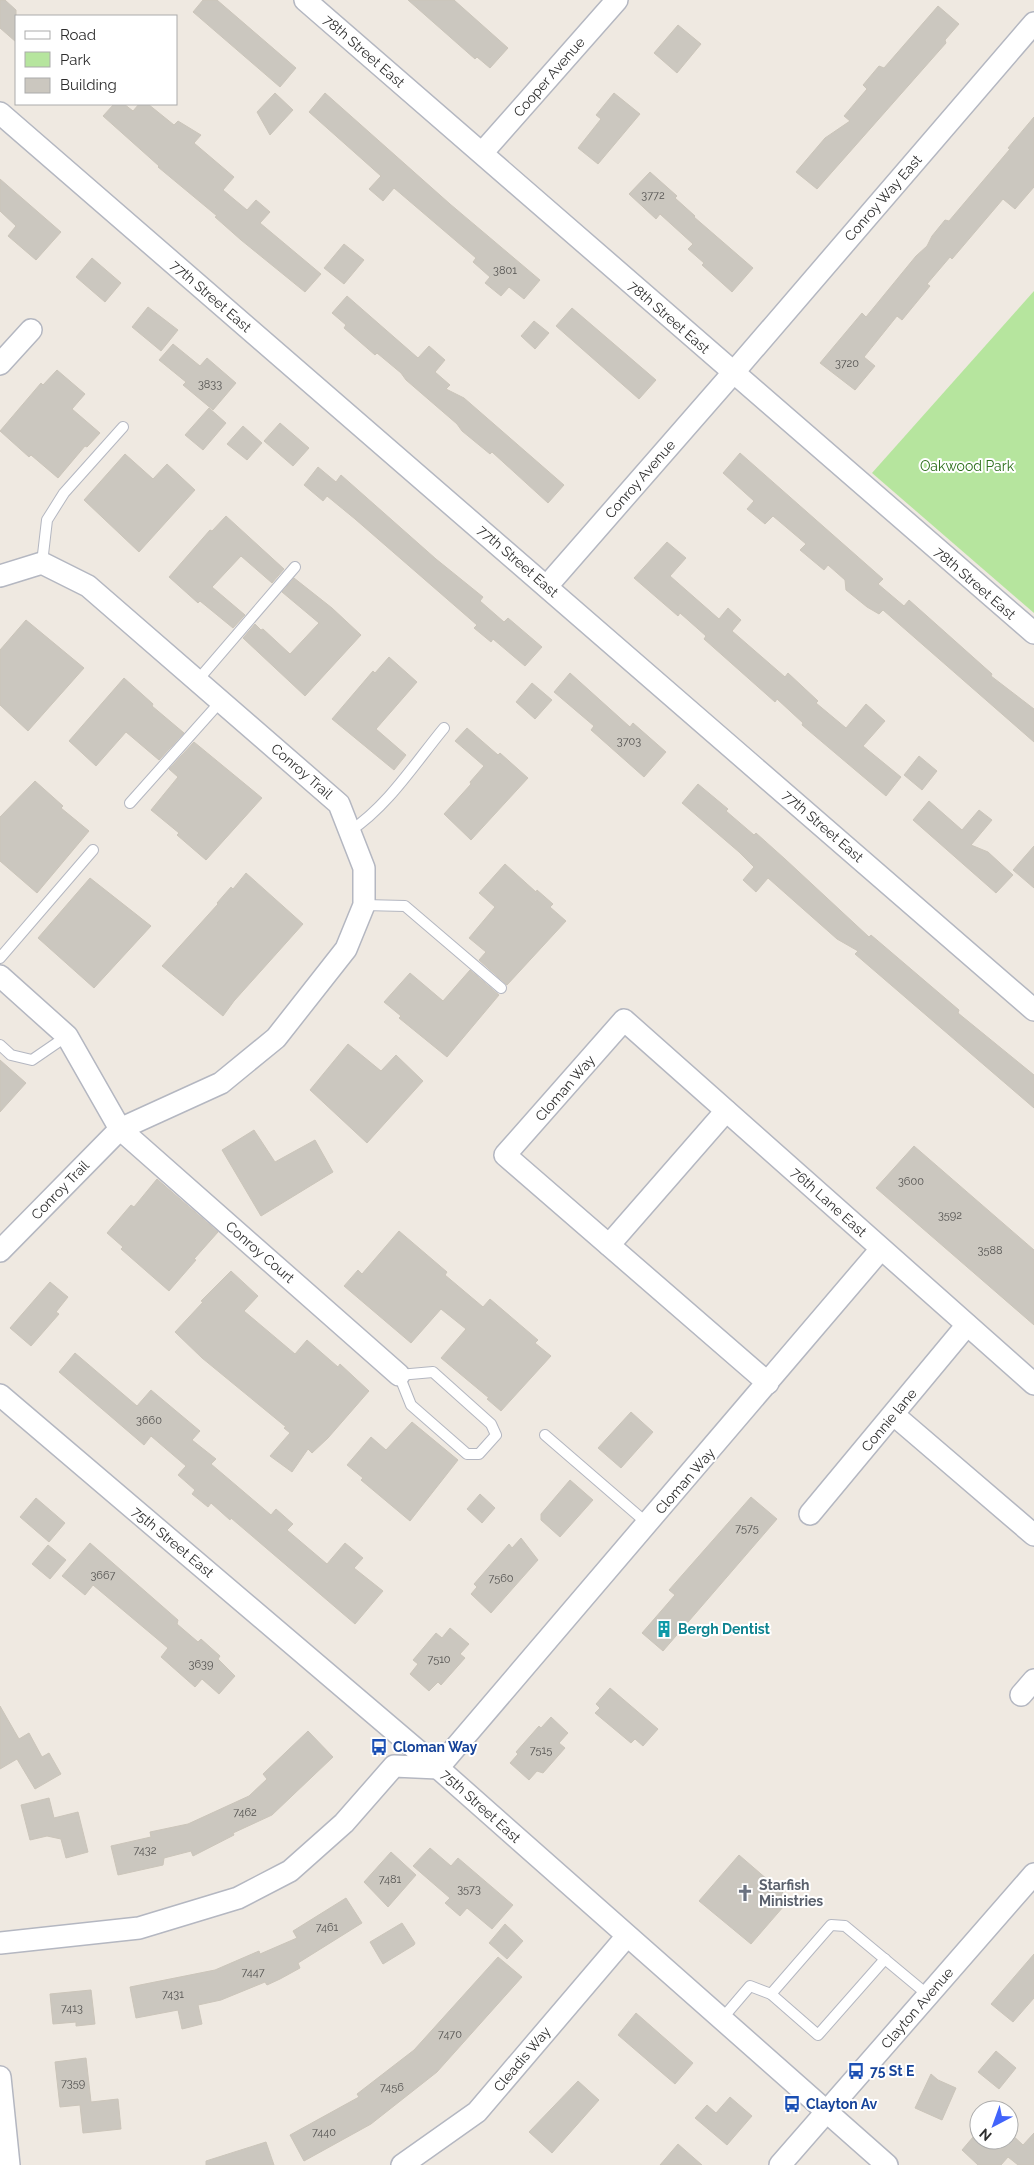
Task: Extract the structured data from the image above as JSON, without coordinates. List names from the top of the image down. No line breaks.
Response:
{"streets":{"street":["78th Street East","Cooper Avenue","Conroy Way East","77th Street East","Conroy Avenue","Conroy Trail","Cloman Way","76th Lane East","Conroy Court","Connie lane","75th Street East","Clayton Avenue","Cleadis Way"]},"crossings":[["78th Street East","Cooper Avenue"],["78th Street East","Conroy Way East"],["78th Street East","Conroy Avenue"],["Conroy Way East","Conroy Avenue"],["77th Street East","Conroy Avenue"],["Conroy Trail","Conroy Court"],["Cloman Way","76th Lane East"],["Cloman Way","75th Street East"],["76th Lane East","Connie lane"],["75th Street East","Clayton Avenue"],["75th Street East","Cleadis Way"]],"parks":["Oakwood Park"],"places":{"building":["Bergh Dentist"],"bus stop":["Cloman Way","75 St E","Clayton Av"],"church":["Starfish Ministries"]},"house_numbers":["3772","3801","3720","3833","3703","3600","3592","3588","3660","7575","3667","7560","7510","3639","7515","7462","7432","7481","3573","7461","7447","7431","7413","7470","7359","7456","7440"],"legend":["Road","Park","Building"],"north":"bottom left"}
